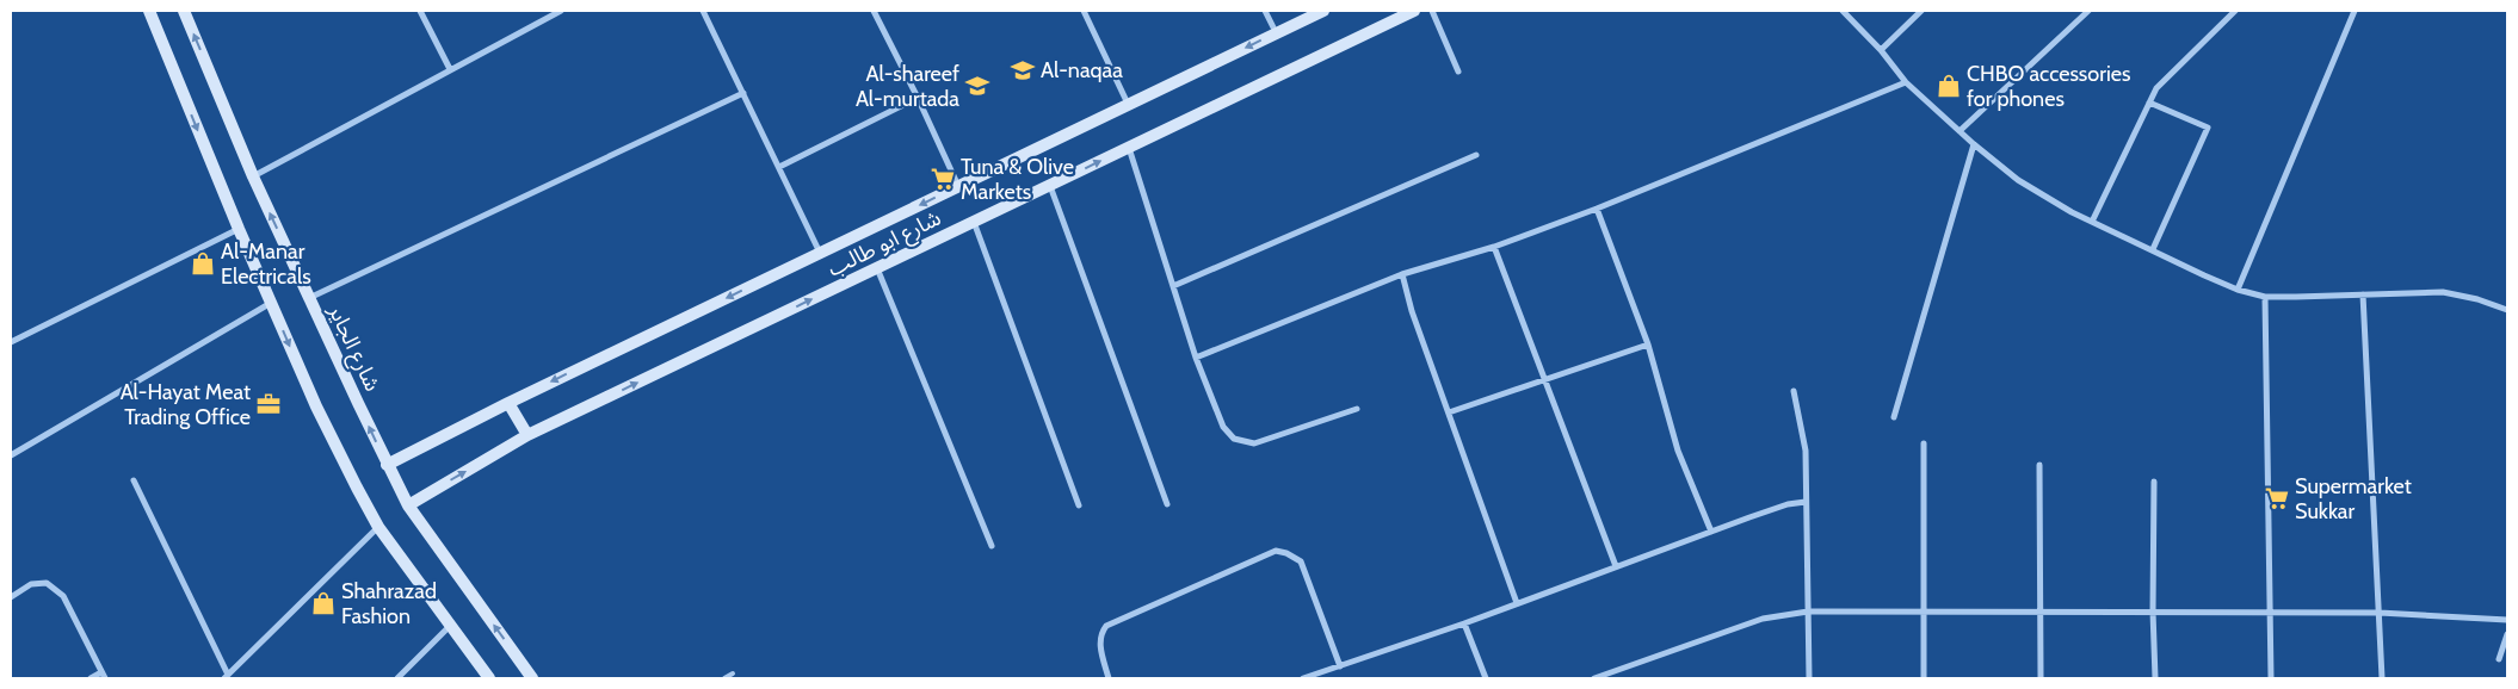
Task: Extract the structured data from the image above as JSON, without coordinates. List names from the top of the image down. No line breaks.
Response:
{"streets":{"street":["شارع ابو طالب","شارع الجاير"]},"crossings":[["شارع ابو طالب","شارع الجاير"]],"places":{"school or university":["Al-naqaa","Al-shareef Al-murtada"],"shop":["CHBO accessories for phones","Al-Manar Electricals","Shahrazad Fashion"],"supermarket":["Tuna & Olive Markets","Supermarket Sukkar"],"office":["Al-Hayat Meat Trading Office"]}}
